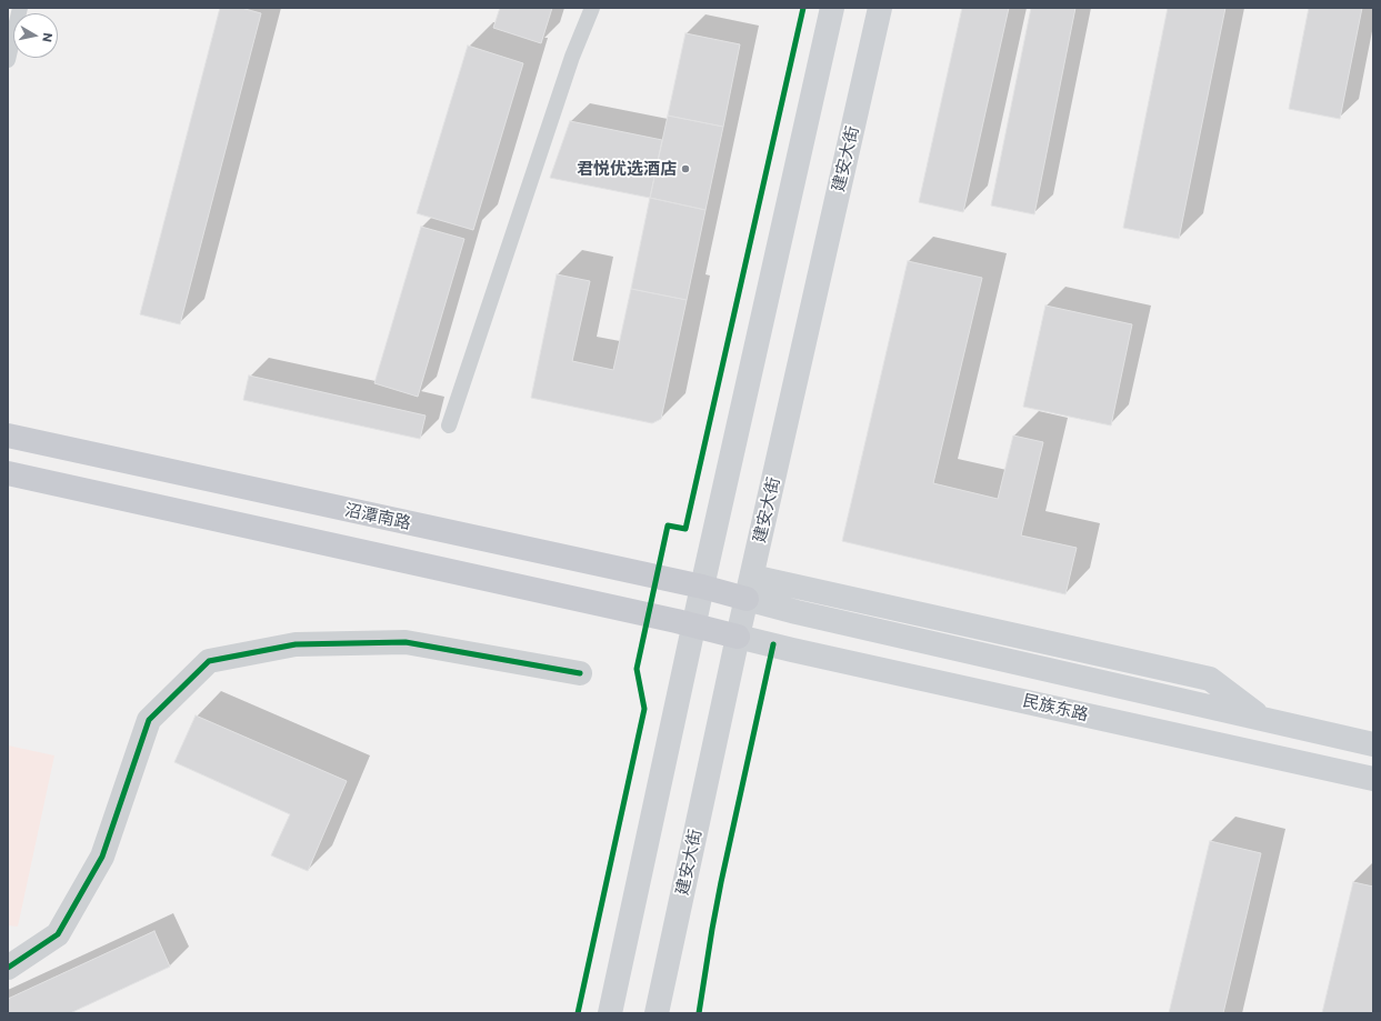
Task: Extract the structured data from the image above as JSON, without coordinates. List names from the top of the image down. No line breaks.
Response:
{"streets":{"main road":["建安大街","沼潭南路","民族东路"]},"crossings":[["建安大街","沼潭南路"],["建安大街","民族东路"]],"places":["君悦优选酒店"],"north":"right"}
